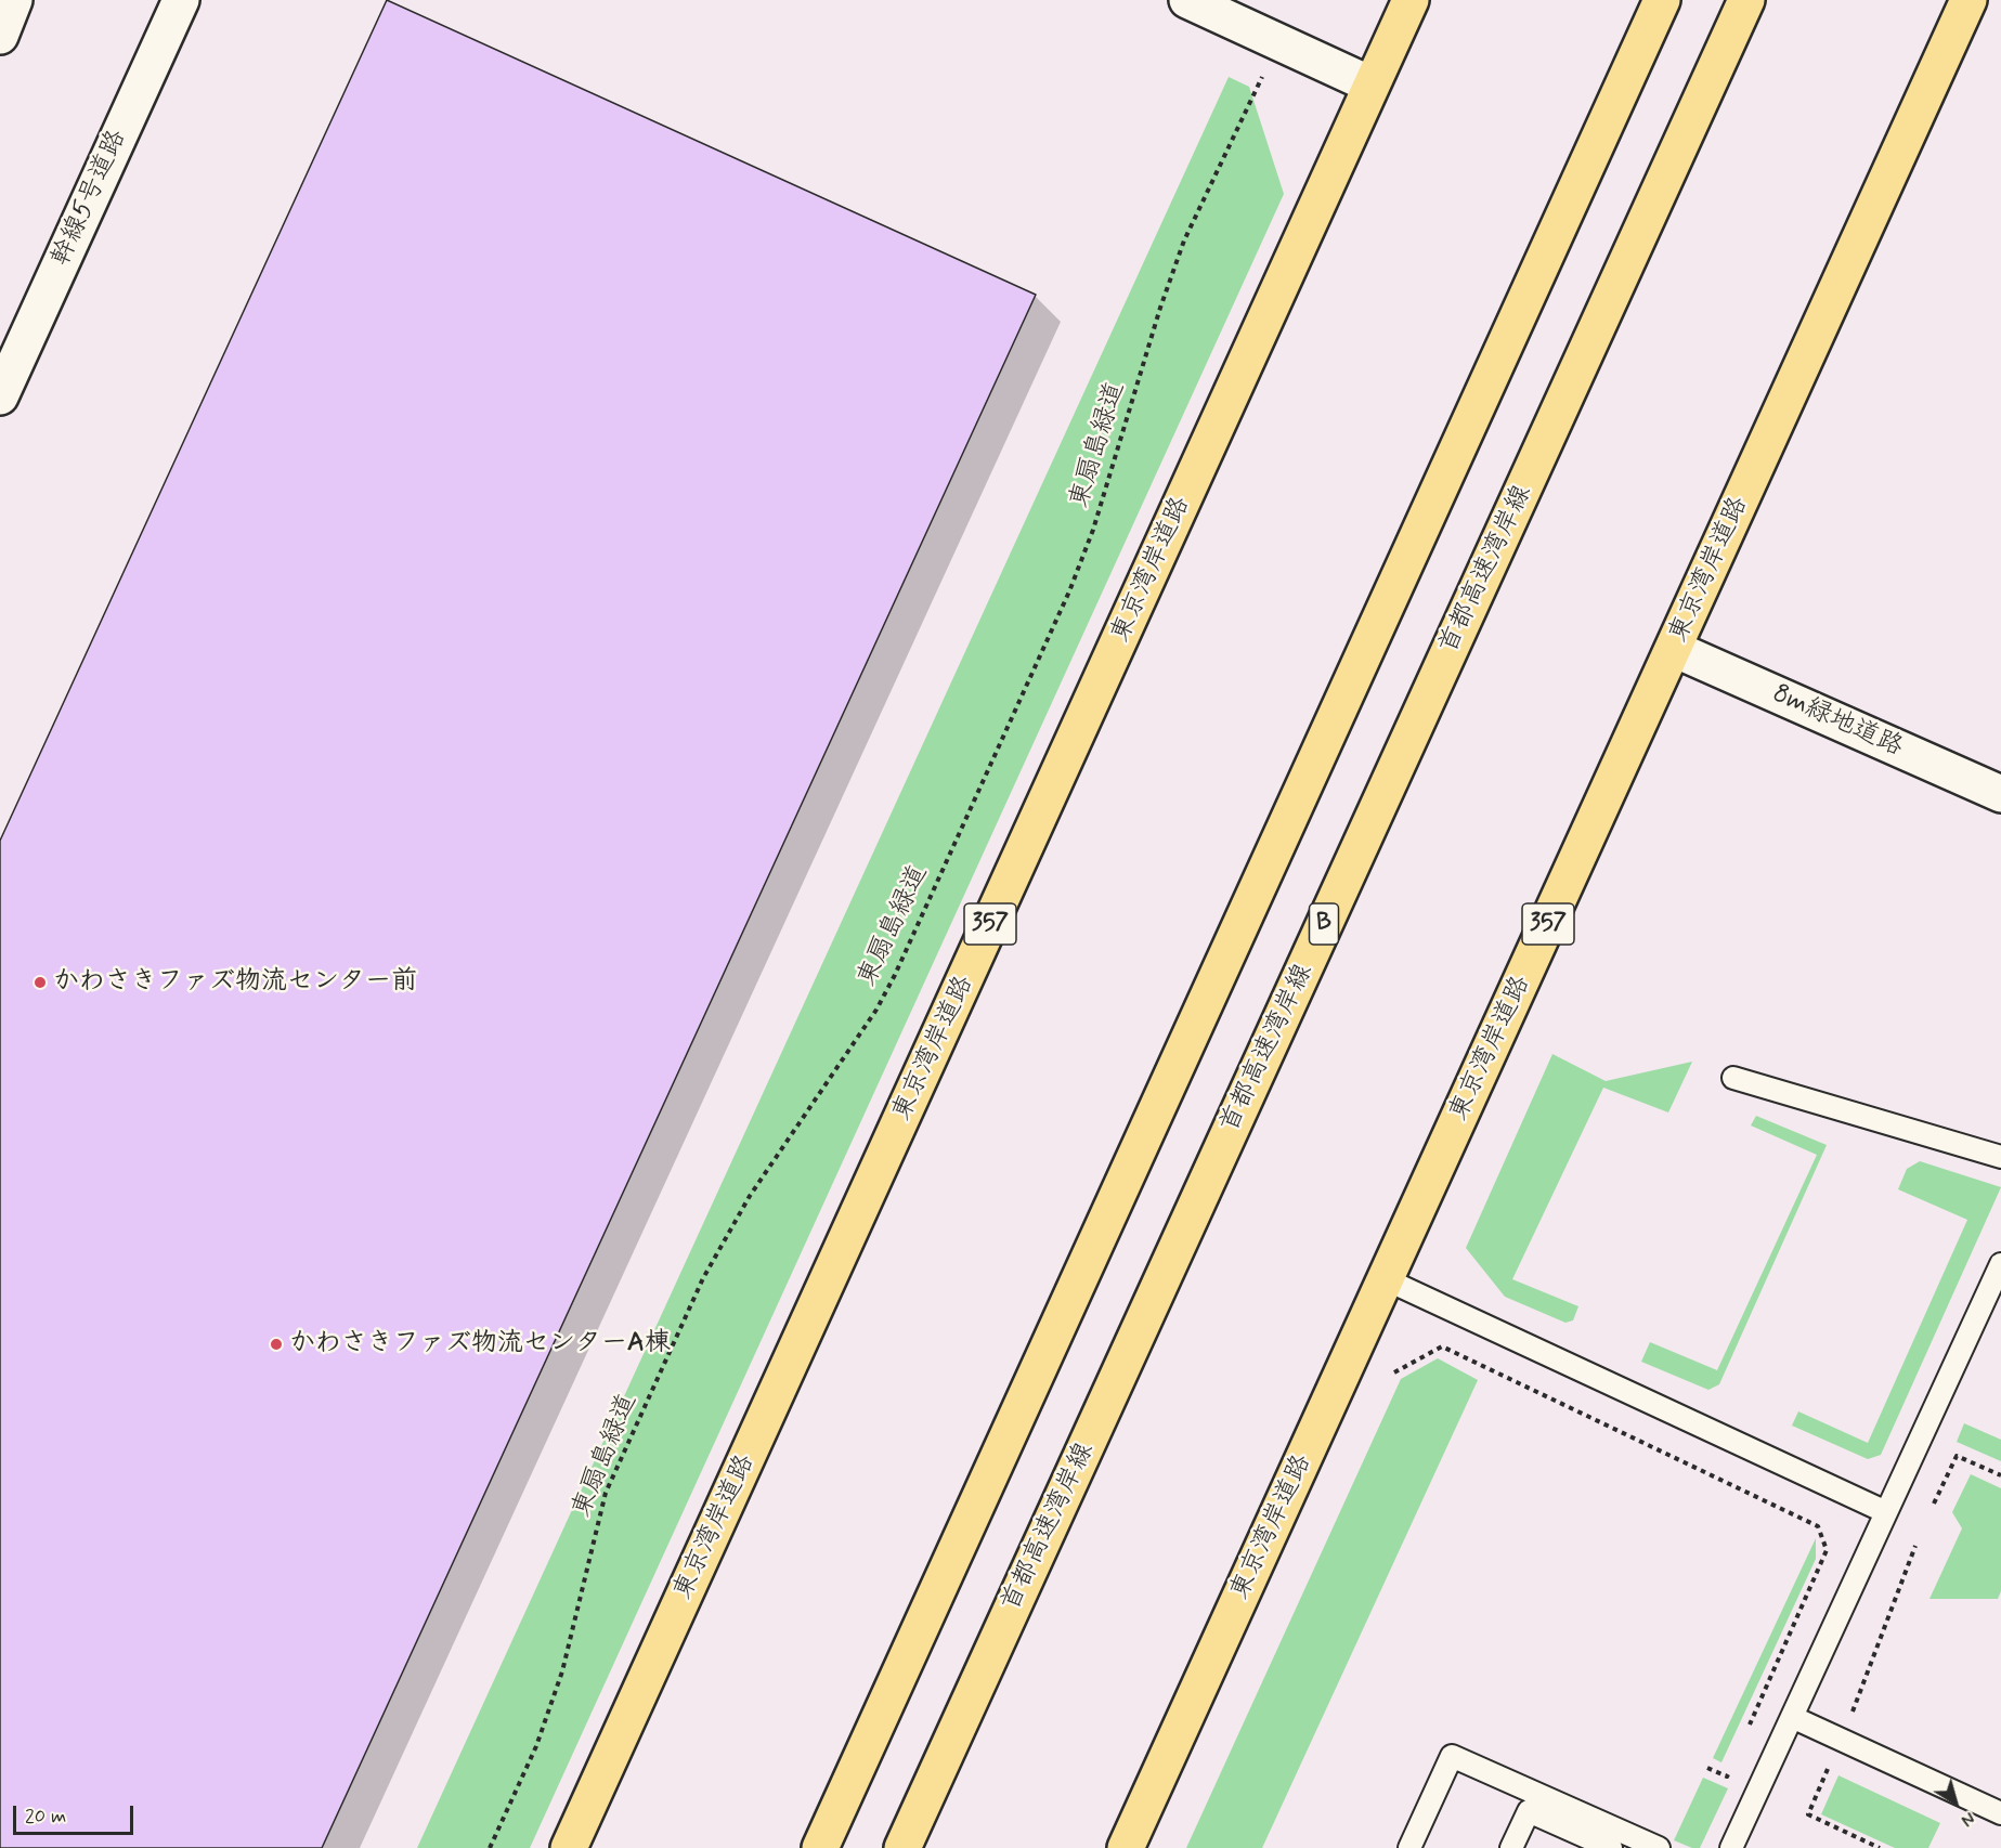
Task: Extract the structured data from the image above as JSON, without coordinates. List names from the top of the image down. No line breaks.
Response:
{"streets":{"highway":["東京湾岸道路","首都高速湾岸線","357","B"],"street":["幹線5号道路","8m緑地道路"],"path":["東扇島緑道"]},"crossings":[["東京湾岸道路","8m緑地道路"]],"places":["かわさきファズ物流センター前","かわさきファズ物流センターA棟"],"scale_bar":"20 m","north":"bottom right"}
